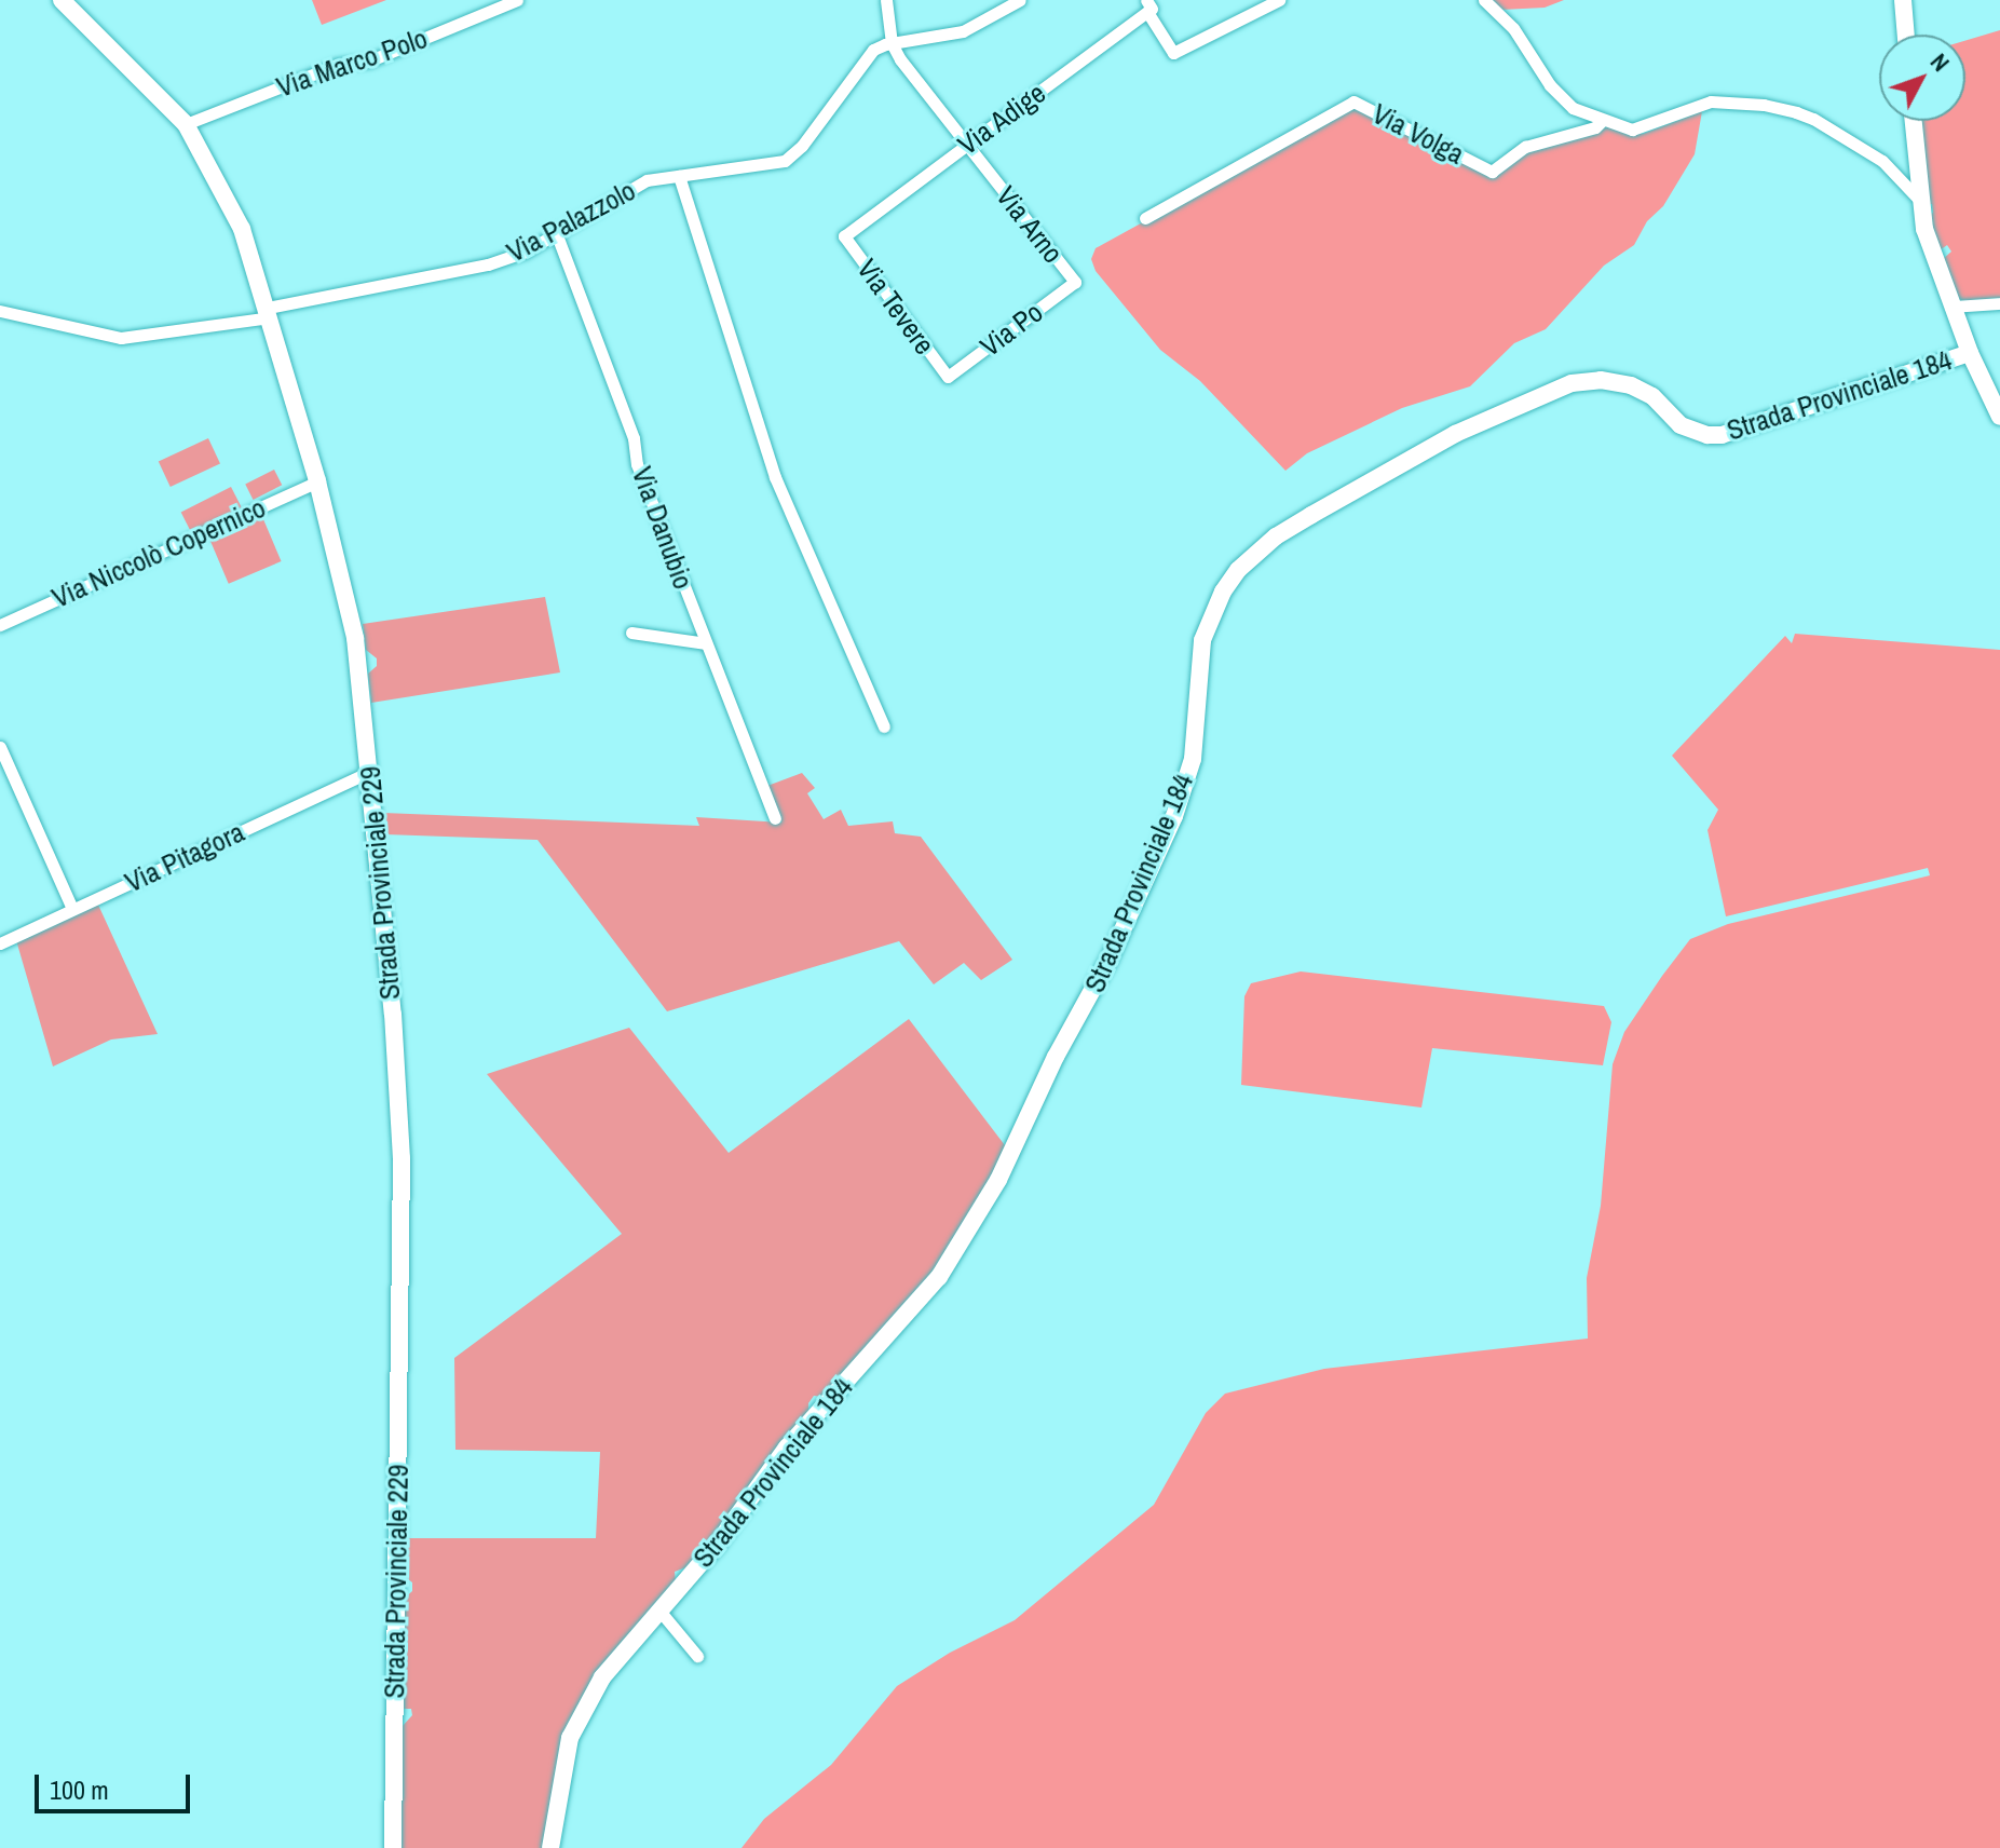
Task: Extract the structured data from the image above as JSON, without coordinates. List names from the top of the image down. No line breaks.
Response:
{"streets":{"street":["Via Marco Polo","Via Adige","Via Volga","Via Palazzolo","Via Arno","Via Tevere","Via Po","Strada Provinciale 184","Via Danubio","Via Niccolò Copernico","Via Pitagora","Strada Provinciale 229"]},"crossings":[["Via Marco Polo","Strada Provinciale 229"],["Via Adige","Via Arno"],["Via Adige","Via Tevere"],["Via Palazzolo","Via Arno"],["Via Palazzolo","Via Danubio"],["Via Palazzolo","Strada Provinciale 229"],["Via Arno","Via Po"],["Via Tevere","Via Po"],["Via Niccolò Copernico","Strada Provinciale 229"],["Via Pitagora","Strada Provinciale 229"]],"scale_bar":"100 m","north":"top right"}
